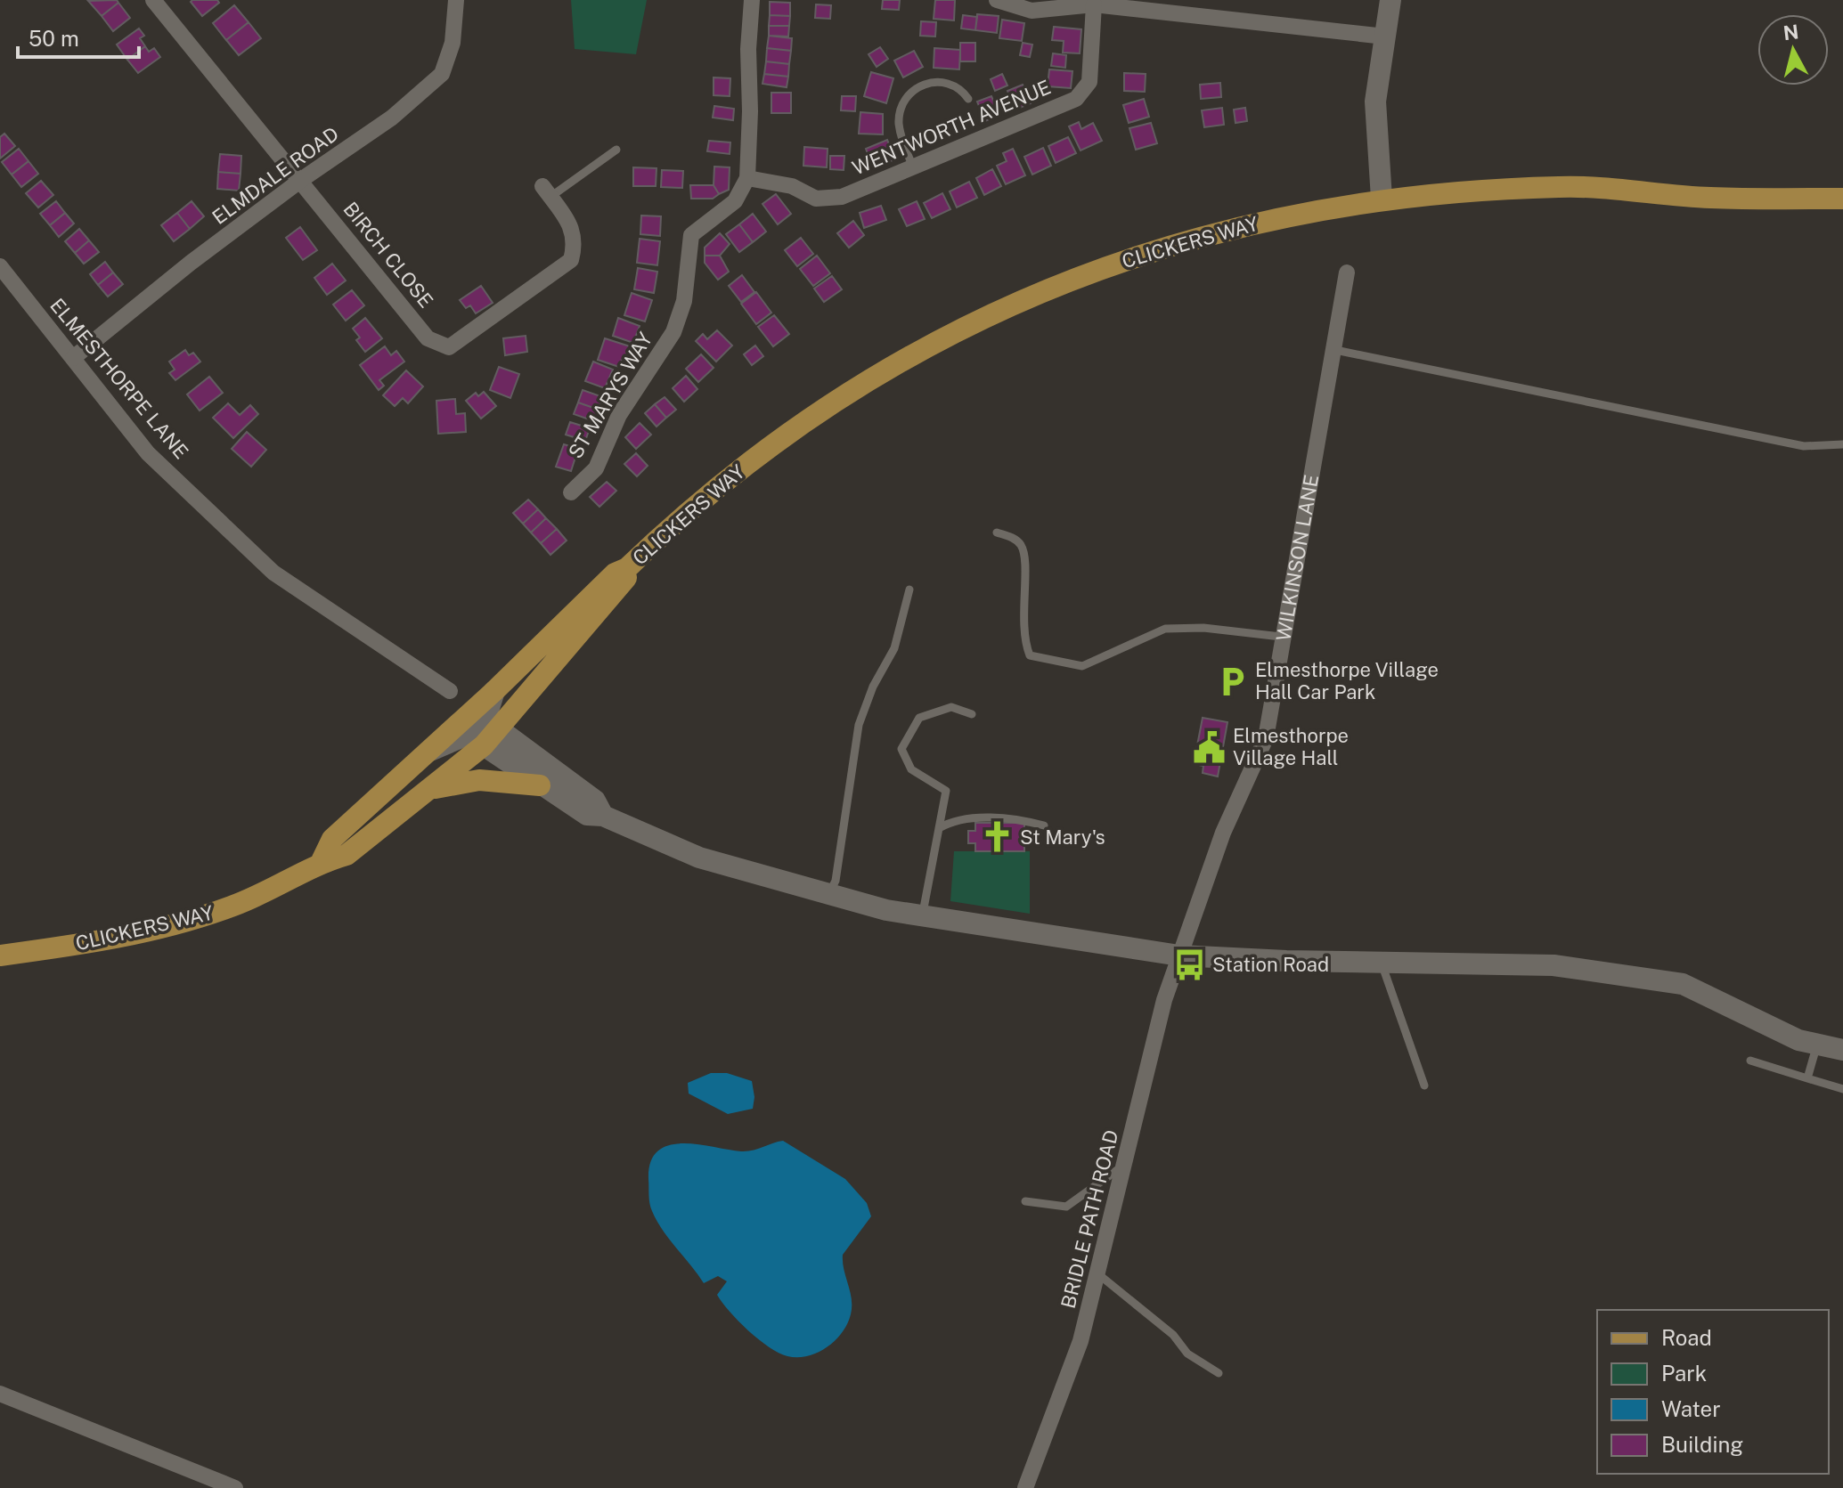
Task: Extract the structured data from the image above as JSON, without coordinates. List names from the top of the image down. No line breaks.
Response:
{"streets":{"main road":["CLICKERS WAY"],"street":["WENTWORTH AVENUE","ELMDALE ROAD","BIRCH CLOSE","ELMESTHORPE LANE","ST MARYS WAY","WILKINSON LANE","BRIDLE PATH ROAD"]},"crossings":[["WENTWORTH AVENUE","ST MARYS WAY"],["ELMDALE ROAD","BIRCH CLOSE"],["ELMDALE ROAD","ELMESTHORPE LANE"],["WILKINSON LANE","BRIDLE PATH ROAD"]],"places":{"parking":["Elmesthorpe Village Hall Car Park"],"public building":["Elmesthorpe Village Hall"],"church":["St Mary's"],"bus stop":["Station Road"]},"legend":["Road","Park","Water","Building"],"scale_bar":"50 m","north":"top"}
